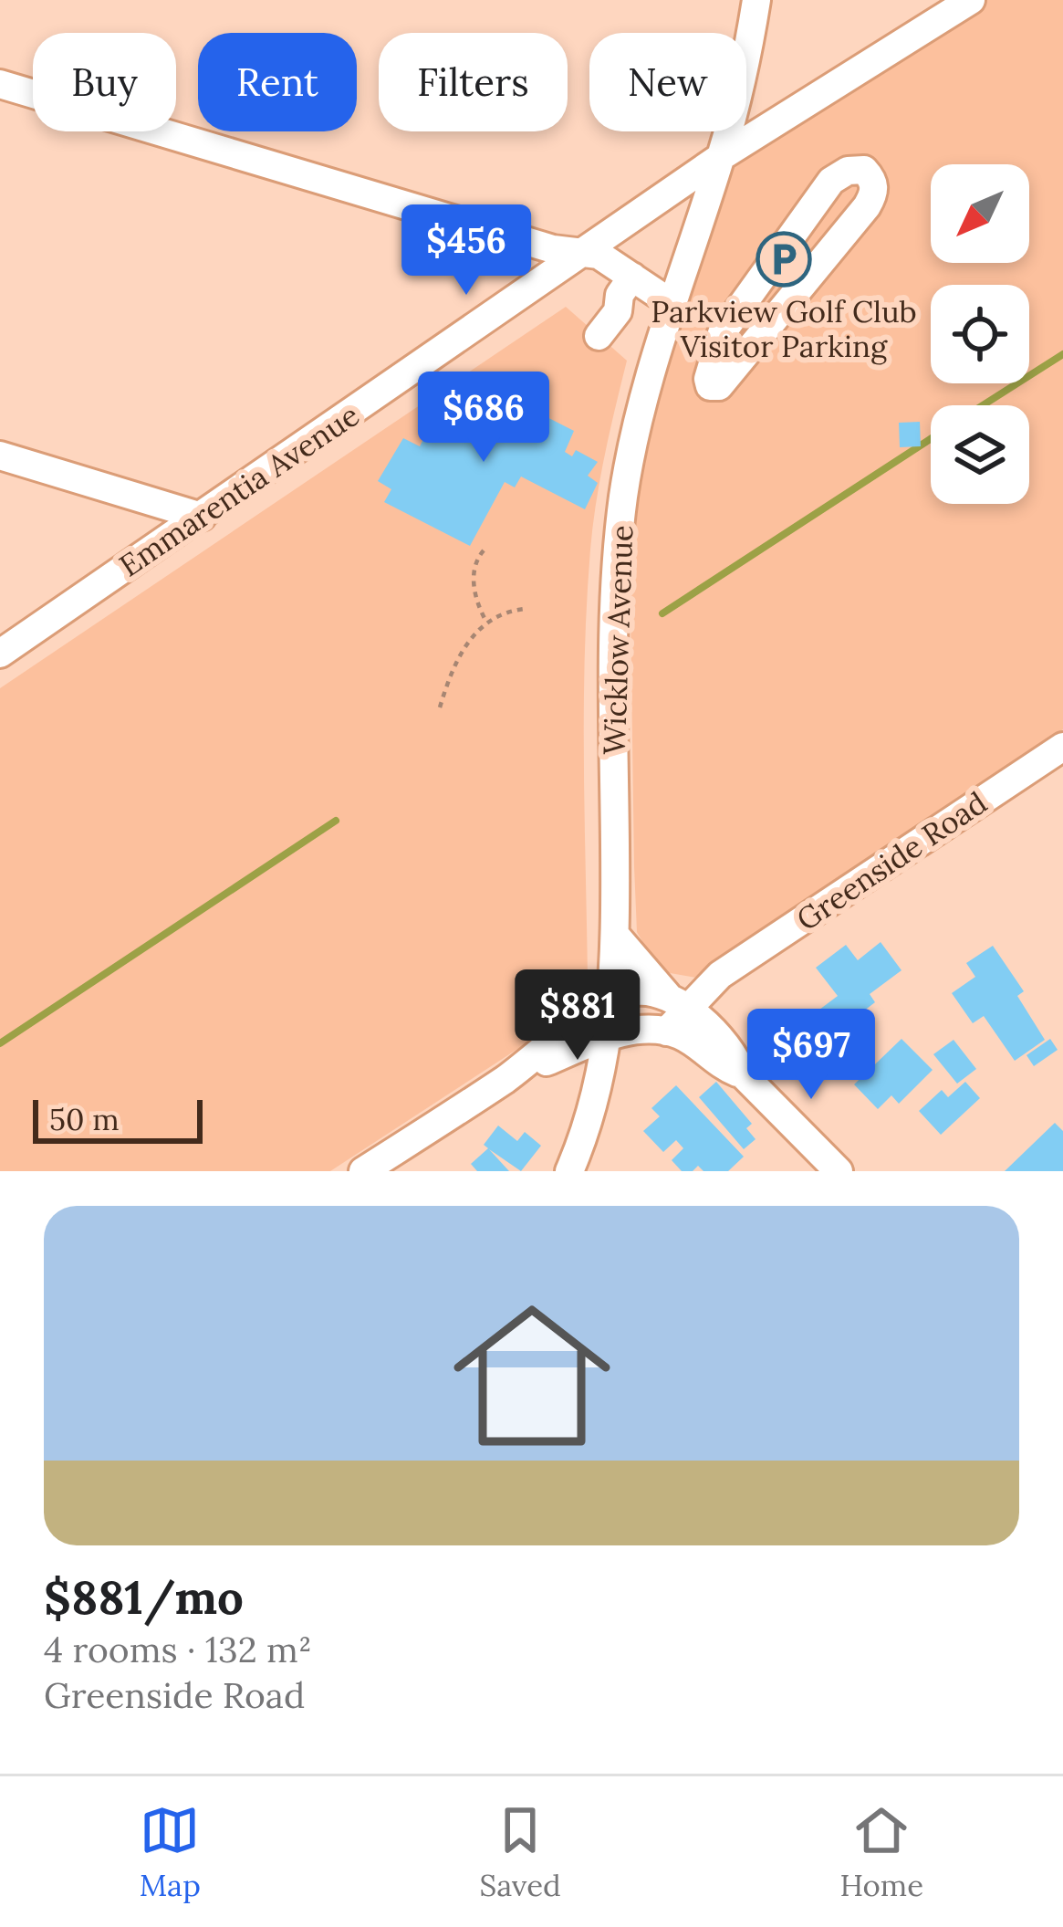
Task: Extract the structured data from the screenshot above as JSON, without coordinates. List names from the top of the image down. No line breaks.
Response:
{"streets":{"street":["Emmarentia Avenue","Wicklow Avenue","Greenside Road"]},"crossings":[["Emmarentia Avenue","Wicklow Avenue"]],"places":{"parking":["Parkview Golf Club Visitor Parking"]},"scale_bar":"50 m","north":"bottom left","page":{"chip":["Buy","Rent","Filters","New"],"price":["$456","$686","$881","$697"],"scale":"50 m","list":[{"name":"$881/mo","note":"4 rooms · 132 m² · Greenside Road"}],"tabs":["Map","Saved","Home"]}}
